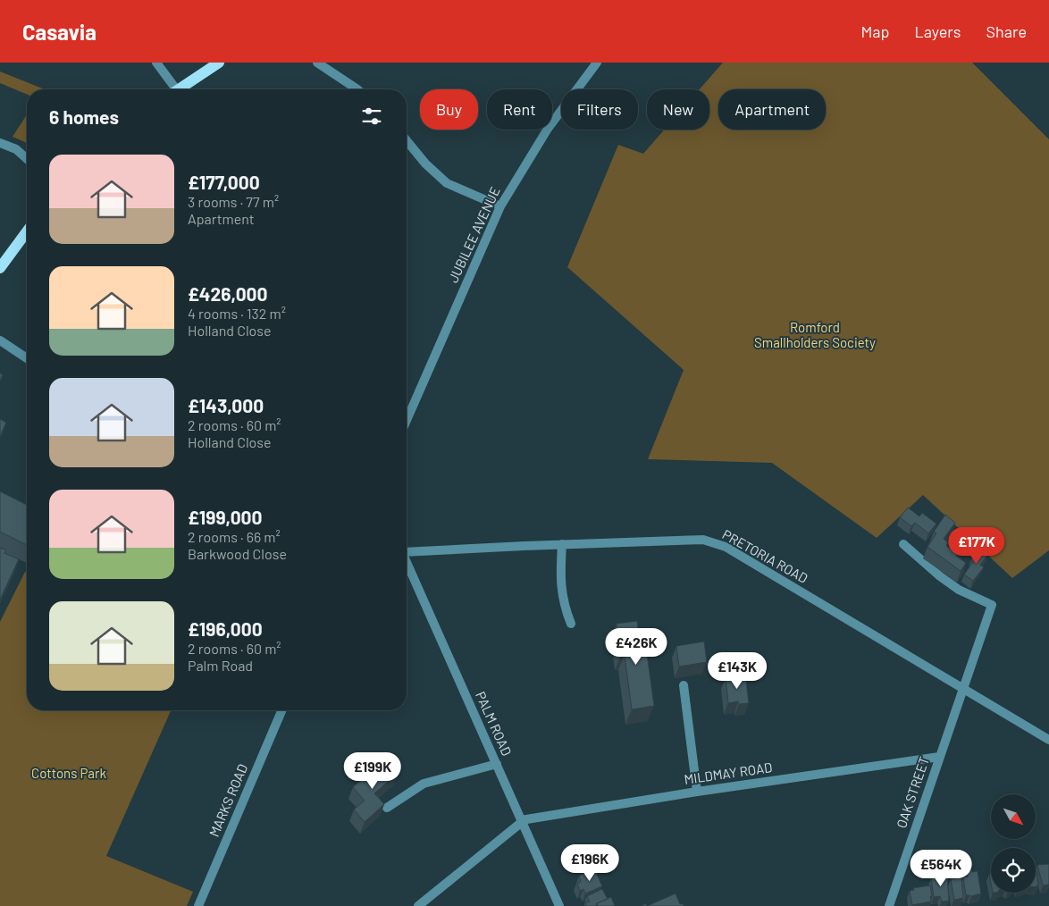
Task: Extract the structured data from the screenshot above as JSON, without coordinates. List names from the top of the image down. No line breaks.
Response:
{"streets":{"street":["JUBILEE AVENUE","PRETORIA ROAD","PALM ROAD","MILDMAY ROAD","OAK STREET","MARKS ROAD"]},"crossings":[["PRETORIA ROAD","OAK STREET"],["PALM ROAD","MILDMAY ROAD"],["MILDMAY ROAD","OAK STREET"]],"parks":["Romford Smallholders Society","Cottons Park"],"north":"bottom right","page":{"header":"Casavia","nav":["Map","Layers","Share"],"chip":["Buy","Rent","Filters","New","Apartment"],"heading":"6 homes","list":[{"name":"£177,000","note":"3 rooms · 77 m² · Apartment"},{"name":"£426,000","note":"4 rooms · 132 m² · Holland Close"},{"name":"£143,000","note":"2 rooms · 60 m² · Holland Close"},{"name":"£199,000","note":"2 rooms · 66 m² · Barkwood Close"},{"name":"£196,000","note":"2 rooms · 60 m² · Palm Road"}],"price":["£177K","£426K","£143K","£199K","£196K","£564K"]}}
